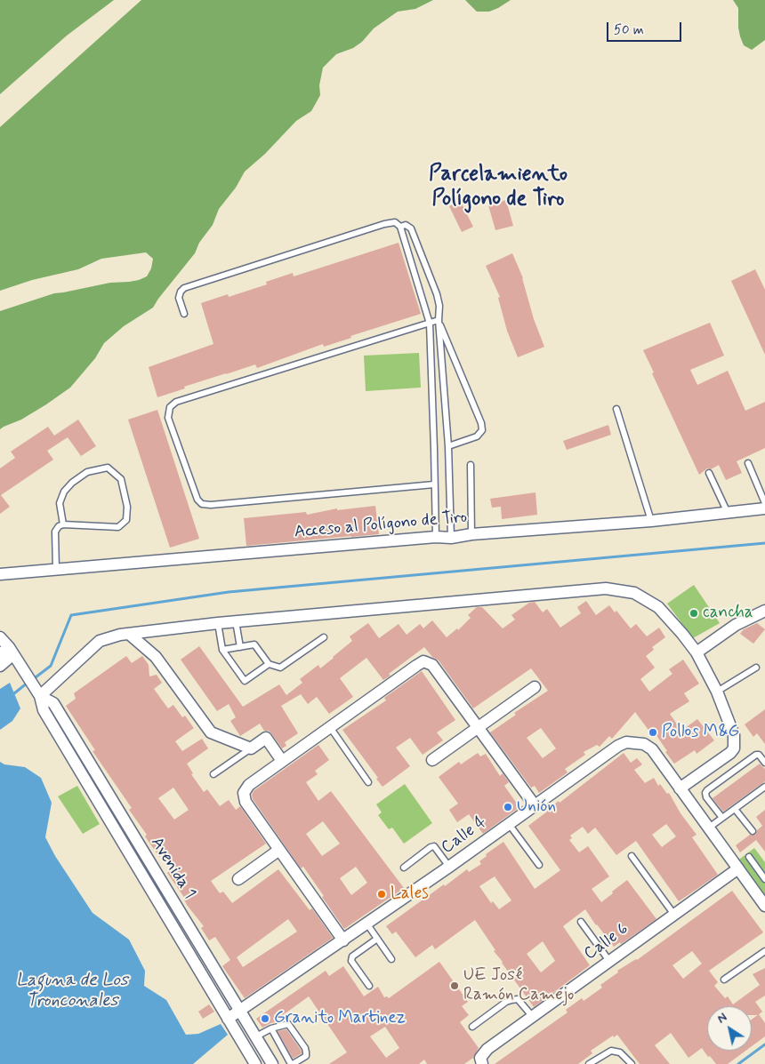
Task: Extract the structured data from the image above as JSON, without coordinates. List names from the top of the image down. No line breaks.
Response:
{"streets":{"street":["Acceso al Polígono de Tiro","Calle 4","Avenida 1","Calle 6"]},"crossings":[["Calle 4","Avenida 1"],["Calle 4","Calle 6"]],"districts":["Parcelamiento Polígono de Tiro"],"water":["Laguna de Los Tronconales"],"places":["cancha","Pollos M&G","Unión","Lales","UE José Ramón Camejo","Granito Martinez"],"scale_bar":"50 m","north":"top left"}
